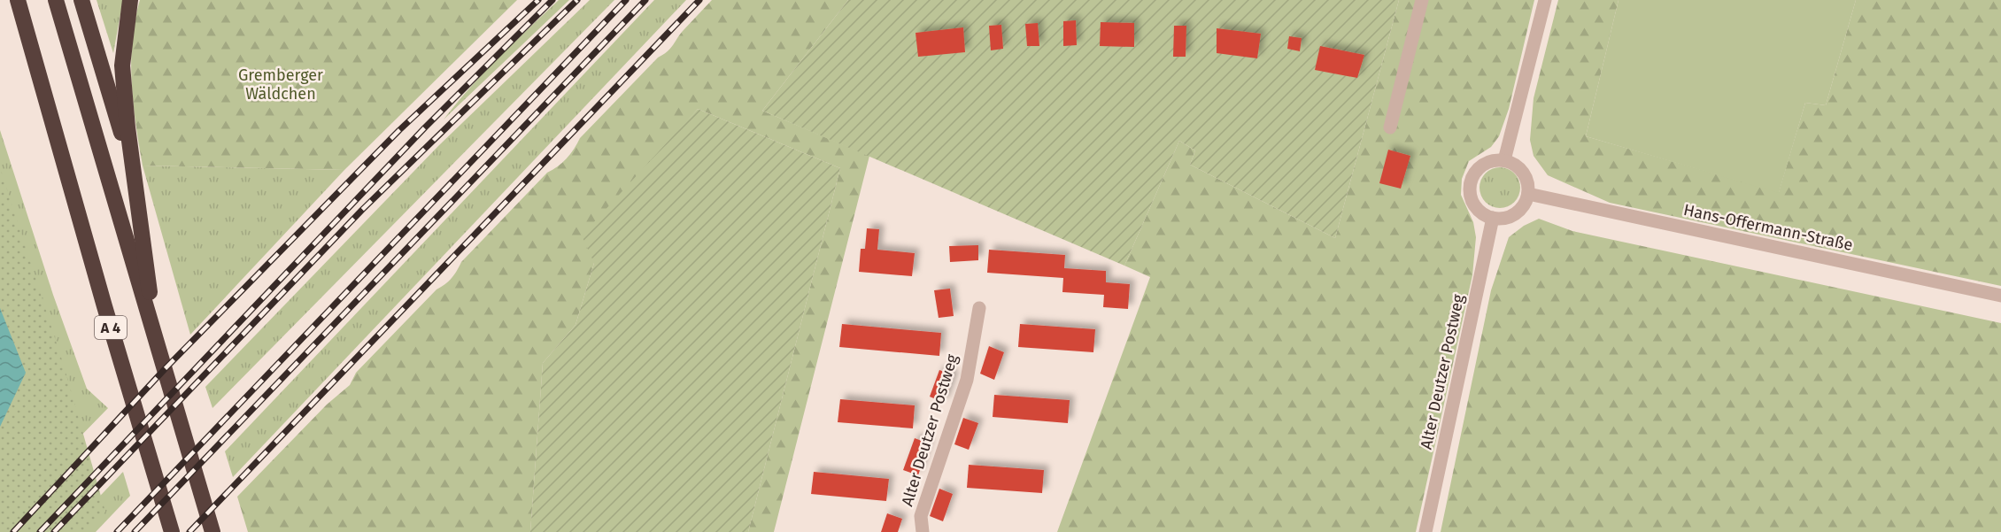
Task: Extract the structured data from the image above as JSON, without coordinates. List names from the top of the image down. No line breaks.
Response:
{"streets":{"highway":["A 4"],"street":["Hans-Offermann-Straße","Alter Deutzer Postweg"]},"crossings":[["Hans-Offermann-Straße","Alter Deutzer Postweg"]],"parks":["Gremberger Wäldchen"]}
